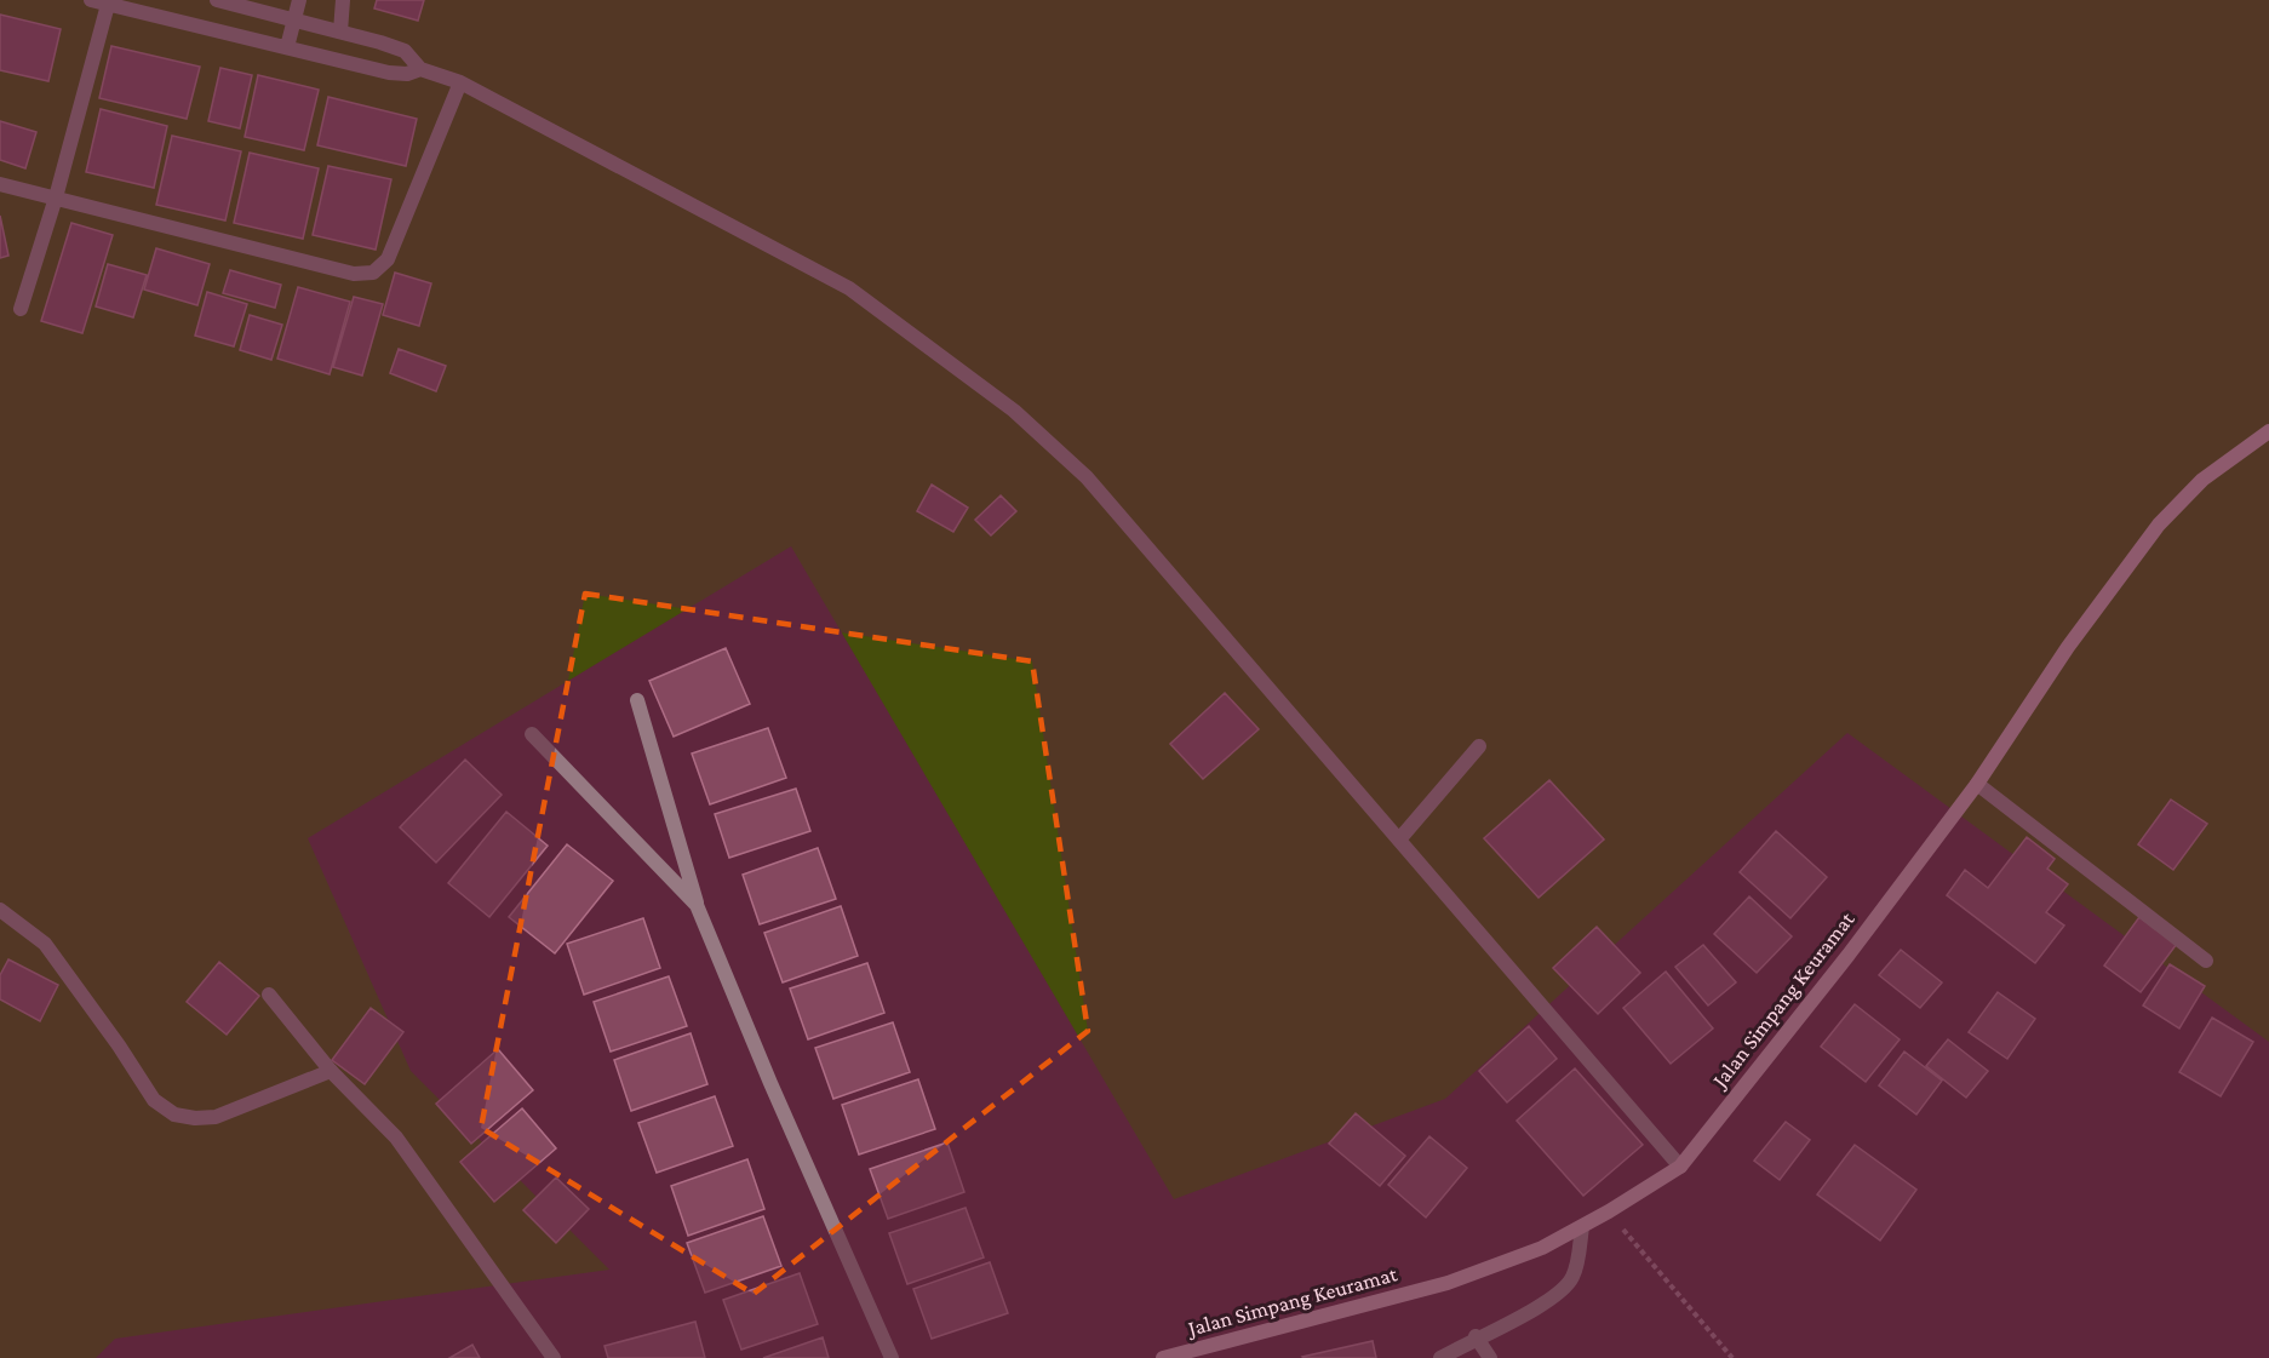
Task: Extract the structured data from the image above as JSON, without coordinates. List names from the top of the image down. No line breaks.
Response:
{"streets":{"main road":["Jalan Simpang Keuramat"]}}
